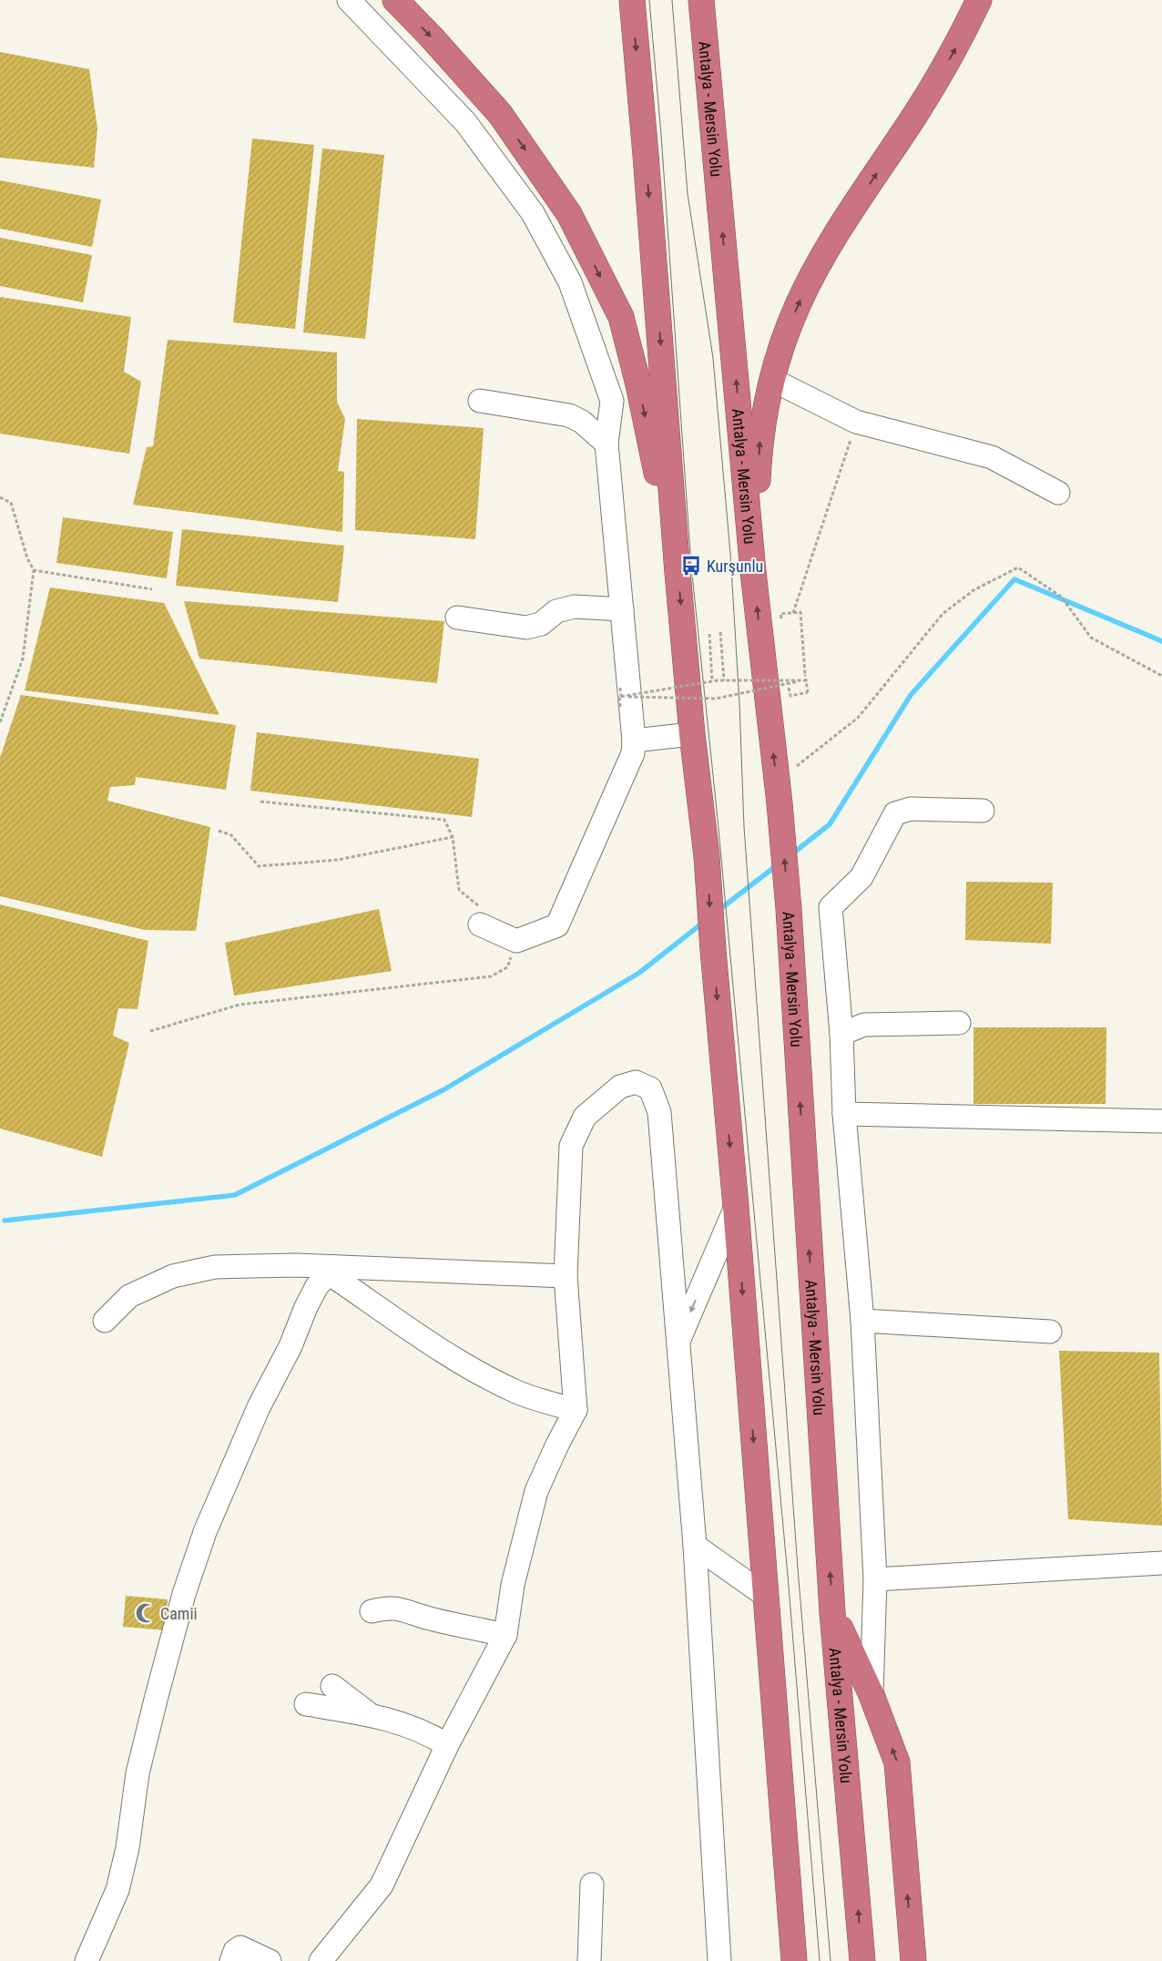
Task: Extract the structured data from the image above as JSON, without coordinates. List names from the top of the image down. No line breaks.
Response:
{"streets":{"highway":["Antalya - Mersin Yolu"]},"places":{"bus stop":["Kurşunlu"],"mosque":["Camii"]}}
